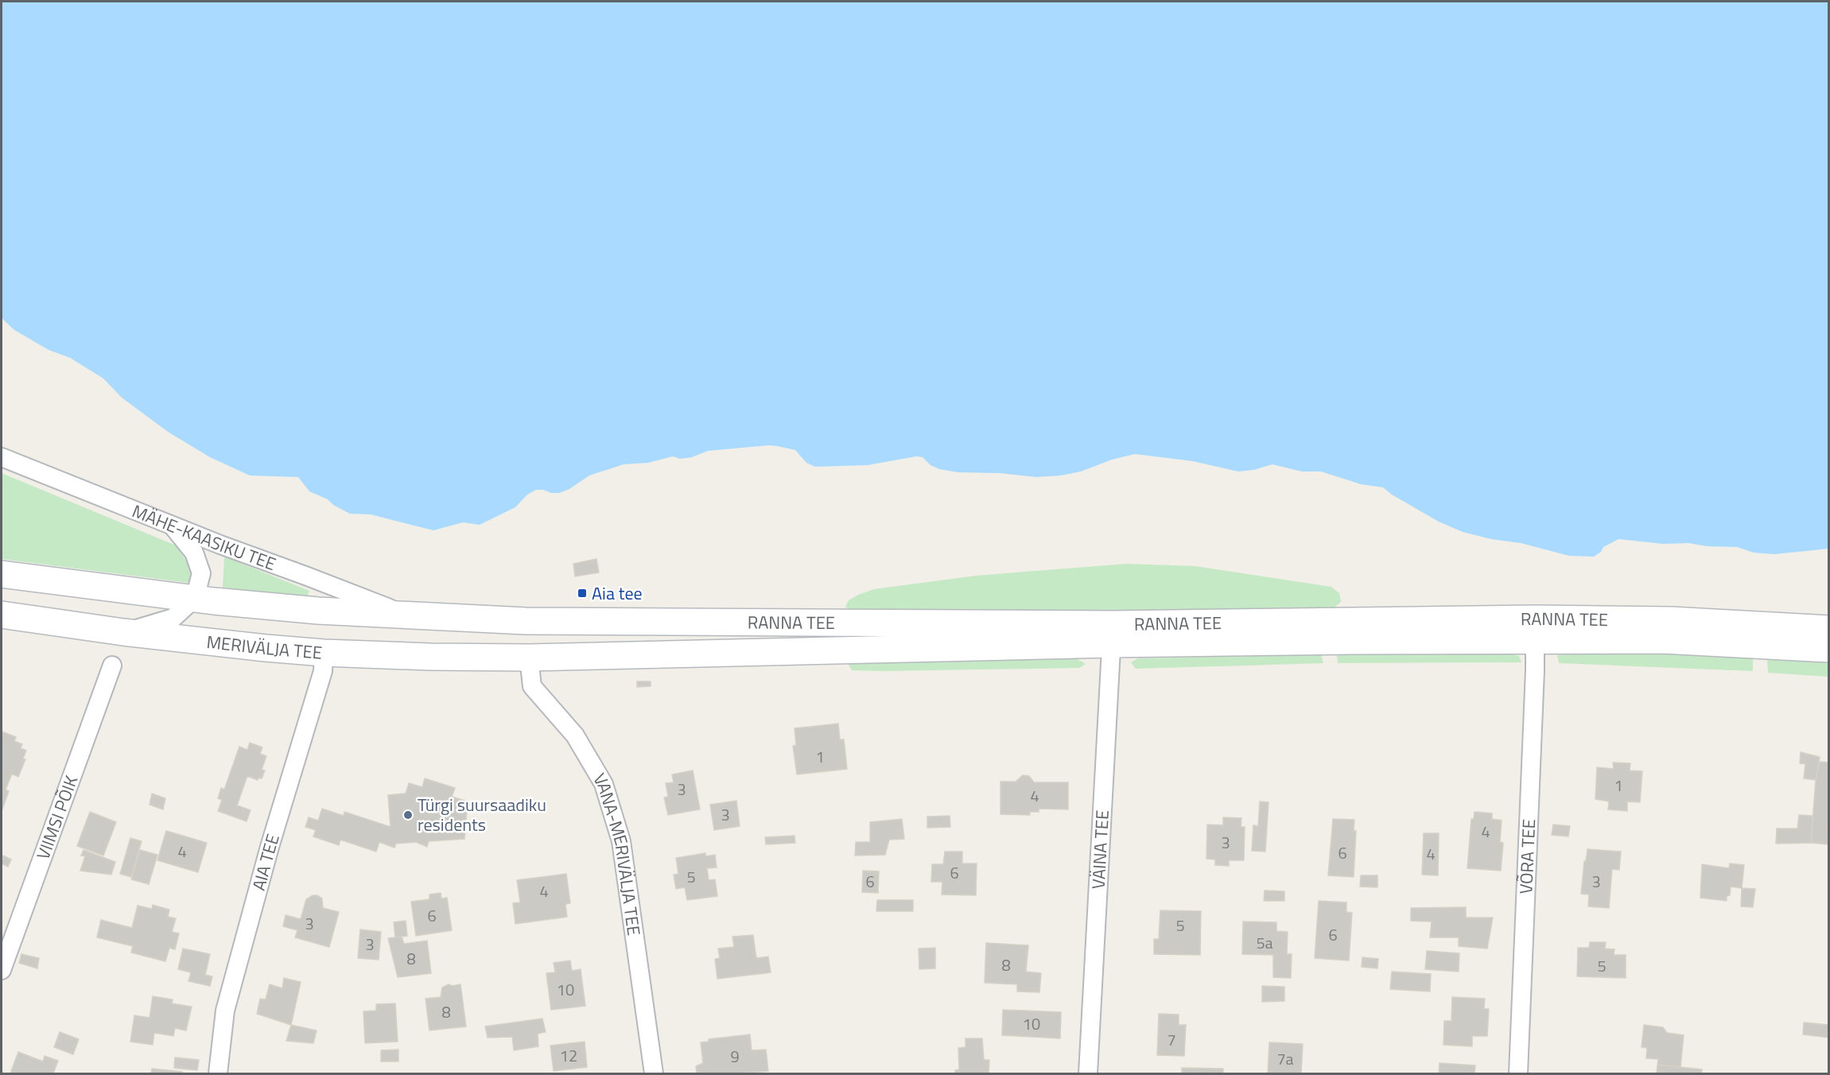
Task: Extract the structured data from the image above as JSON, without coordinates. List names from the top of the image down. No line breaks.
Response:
{"streets":{"main road":["RANNA TEE","MERIVÄLJA TEE"],"street":["MÄHE-KAASIKU TEE","VIIMSI PÕIK","VÄINA TEE","VANA-MERIVÄLJA TEE","VÕRA TEE","AIA TEE"]},"crossings":[["MÄHE-KAASIKU TEE","RANNA TEE"],["RANNA TEE","MERIVÄLJA TEE"],["RANNA TEE","VÄINA TEE"],["RANNA TEE","VANA-MERIVÄLJA TEE"],["RANNA TEE","VÕRA TEE"],["MERIVÄLJA TEE","VANA-MERIVÄLJA TEE"],["MERIVÄLJA TEE","AIA TEE"]],"places":{"transit":["Aia tee"],"other":["Türgi suursaadiku residents"]},"house_numbers":["1","1","3","4","3","4","3","4","6","4","6","5","6","3","4","6","3","5","6","5a","3","8","8","5","10","8","10","7","12","9","7a"]}
